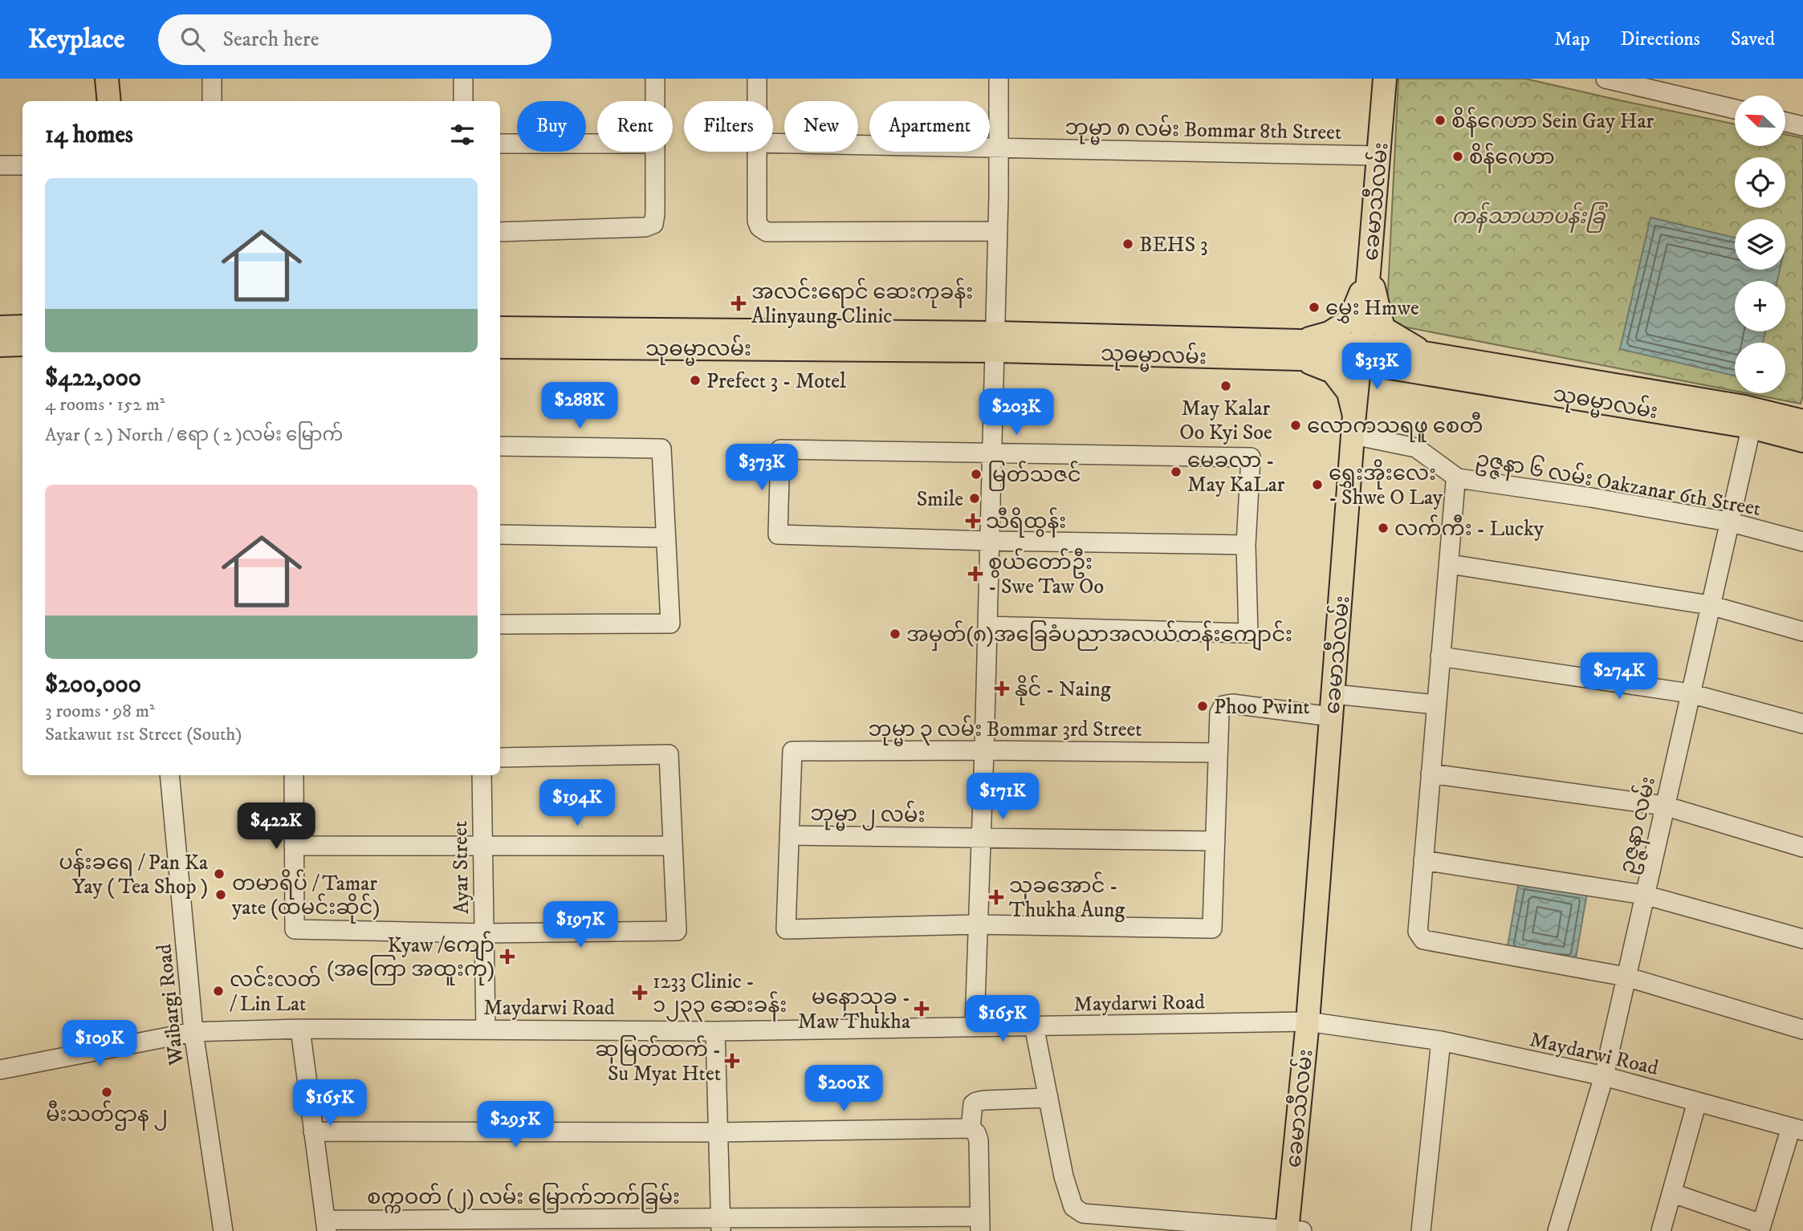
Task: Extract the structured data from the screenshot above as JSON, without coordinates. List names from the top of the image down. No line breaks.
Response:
{"streets":{"main road":["ခေမာသီလမ်း","သုဓမ္မာလမ်း"],"street":["ဘုမ္မာ ၈ လမ်း Bommar 8th Street","ဥဇ္ဇနာ ၆ လမ်း Oakzanar 6th Street","ဘုမ္မာ ၃ လမ်း Bommar 3rd Street","ဘုမ္မာ ၂ လမ်း","ဥဇ္ဇနာ လမ်း","Ayar Street","Maydarwi Road","Waibargi Road","စက္ကဝတ် (၂) လမ်း မြောက်ဘက်ခြမ်း"]},"crossings":[["ဘုမ္မာ ၈ လမ်း Bommar 8th Street","ခေမာသီလမ်း"],["ခေမာသီလမ်း","သုဓမ္မာလမ်း"],["ခေမာသီလမ်း","Maydarwi Road"],["သုဓမ္မာလမ်း","ဥဇ္ဇနာ လမ်း"],["ဥဇ္ဇနာ ၆ လမ်း Oakzanar 6th Street","ဥဇ္ဇနာ လမ်း"],["ဘုမ္မာ ၃ လမ်း Bommar 3rd Street","ဘုမ္မာ ၂ လမ်း"],["ဥဇ္ဇနာ လမ်း","Maydarwi Road"],["Ayar Street","Maydarwi Road"],["Maydarwi Road","Waibargi Road"]],"parks":["ကန်သာယာပန်းခြံ"],"places":{"other":["စိန်ဂေဟာ Sein Gay Har","စိန်ဂေဟာ","BEHS 3","မွှေး Hmwe","Prefect 3 - Motel","May Kalar Oo Kyi Soe","လောကသရဖူ စေတီ","မေခလာ - May KaLar","မြတ်သဇင်","ရွှေးအိုးလေး - Shwe O Lay","Smile","လက်ကီး - Lucky","အမှတ်(၈)အခြေခံပညာအလယ်တန်းကျောင်း","Phoo Pwint","ပန်းခရေ / Pan Ka Yay ( Tea Shop )","တမာရိပ် / Tamar yate (ထမင်းဆိုင်)","လင်းလတ် / Lin Lat","မီးသတ်ဌာန ၂"],"health":["အလင်းရောင် ဆေးကုခန်း Alinyaung Clinic","သီရိထွန်း","စွယ်တော်ဦး - Swe Taw Oo","နိုင် - Naing","သုခအောင် - Thukha Aung","Kyaw /ကျော် (အကြော အထူးကု)","1233 Clinic - ၁၂၃၃ ဆေးခန်း","မနောသုခ - Maw Thukha","ဆုမြတ်ထက် - Su Myat Htet"]},"north":"top left","page":{"header":"Keyplace","search":"Search here","nav":["Map","Directions","Saved"],"map_buttons":["+","−"],"chip":["Buy","Rent","Filters","New","Apartment"],"heading":"14 homes","list":[{"name":"$422,000","note":"4 rooms · 152 m² · Ayar ( 2 ) North / ဧရာ ( 2 )လမ်း မြောက်"},{"name":"$200,000","note":"3 rooms · 98 m² · Satkawut 1st Street (South)"}],"price":["$313K","$288K","$203K","$373K","$274K","$171K","$194K","$422K","$197K","$165K","$109K","$200K","$165K","$295K"]}}
